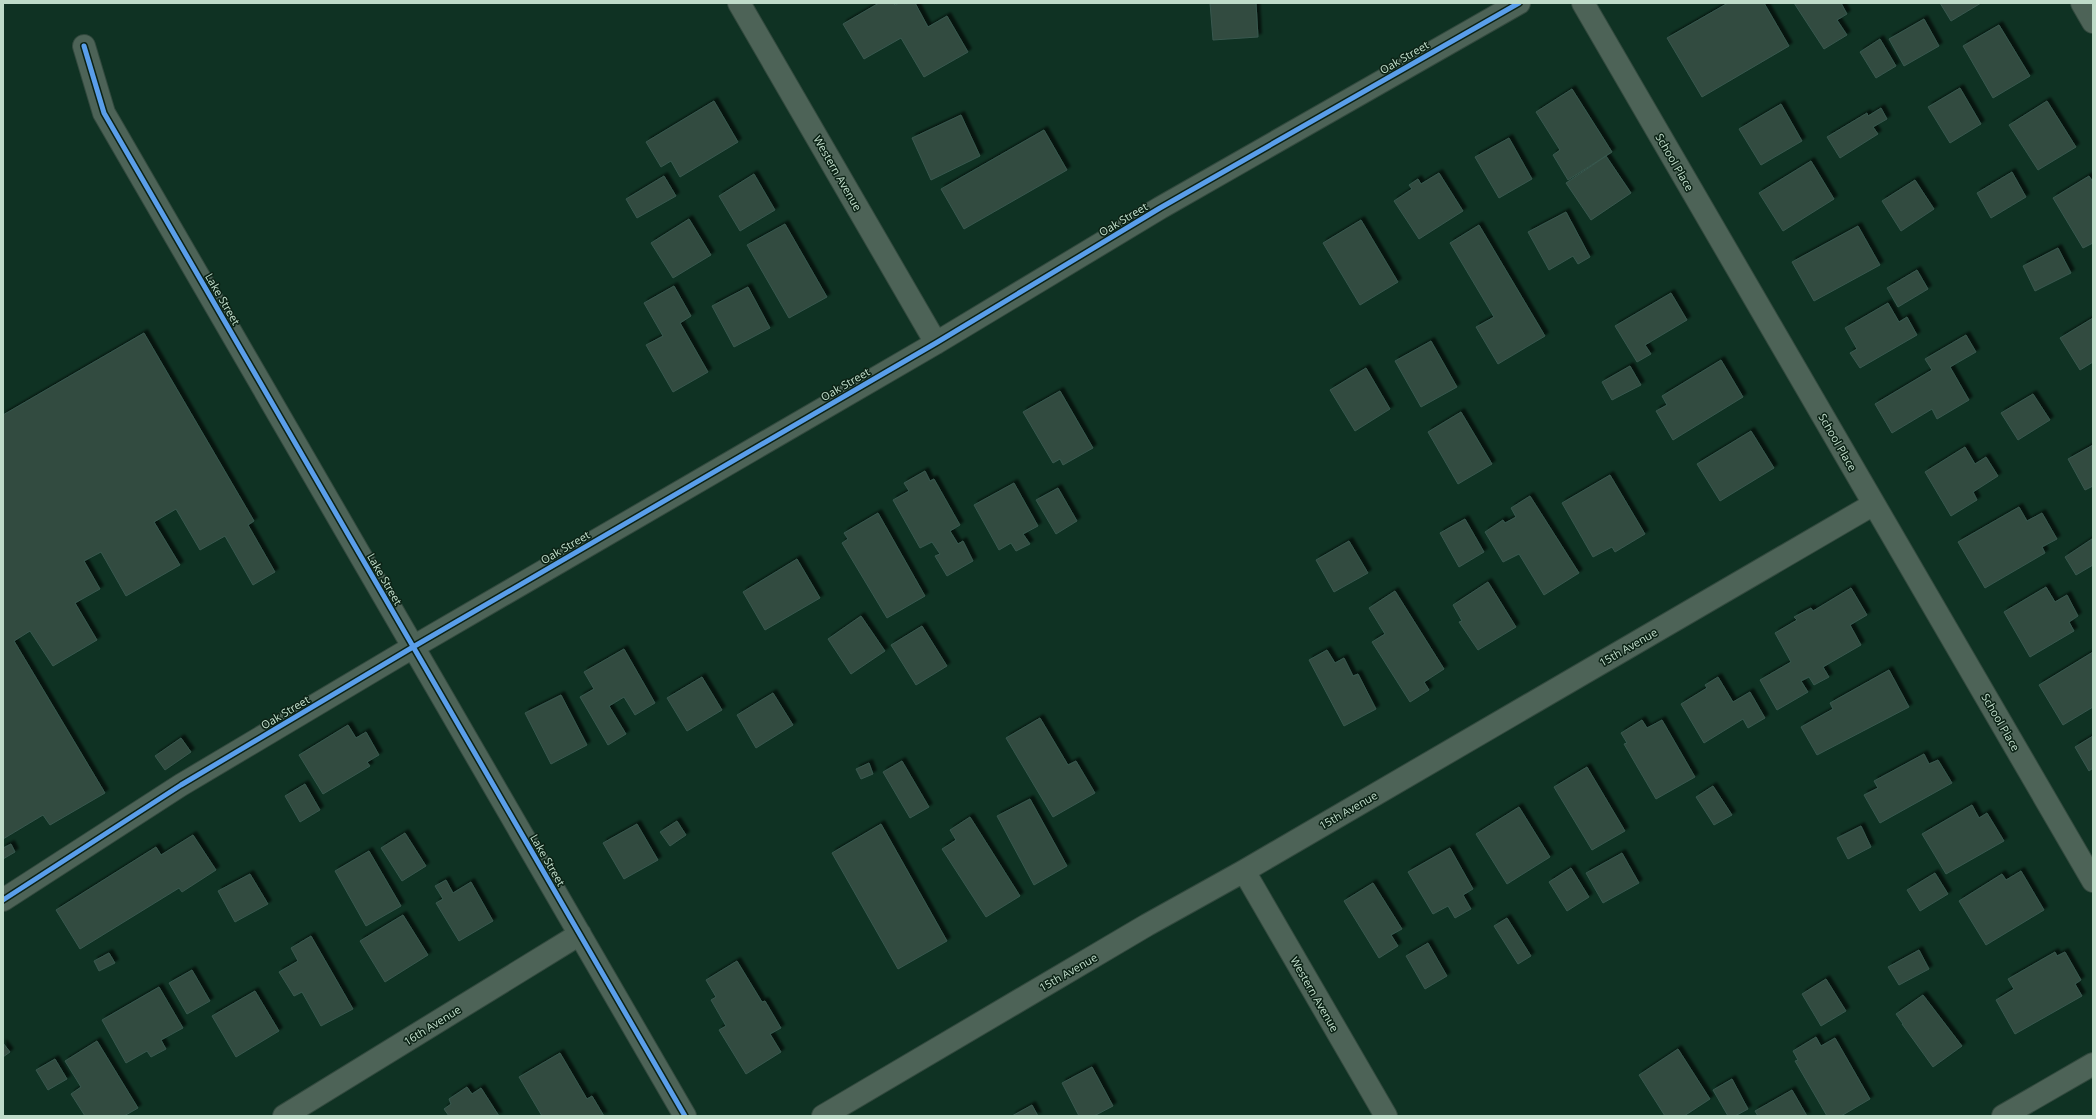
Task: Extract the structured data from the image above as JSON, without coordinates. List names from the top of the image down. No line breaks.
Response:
{"streets":{"street":["Oak Street","School Place","Western Avenue","Lake Street","15th Avenue","16th Avenue"]},"crossings":[["Oak Street","Western Avenue"],["Oak Street","Lake Street"],["School Place","15th Avenue"],["Western Avenue","15th Avenue"],["Lake Street","16th Avenue"]]}
